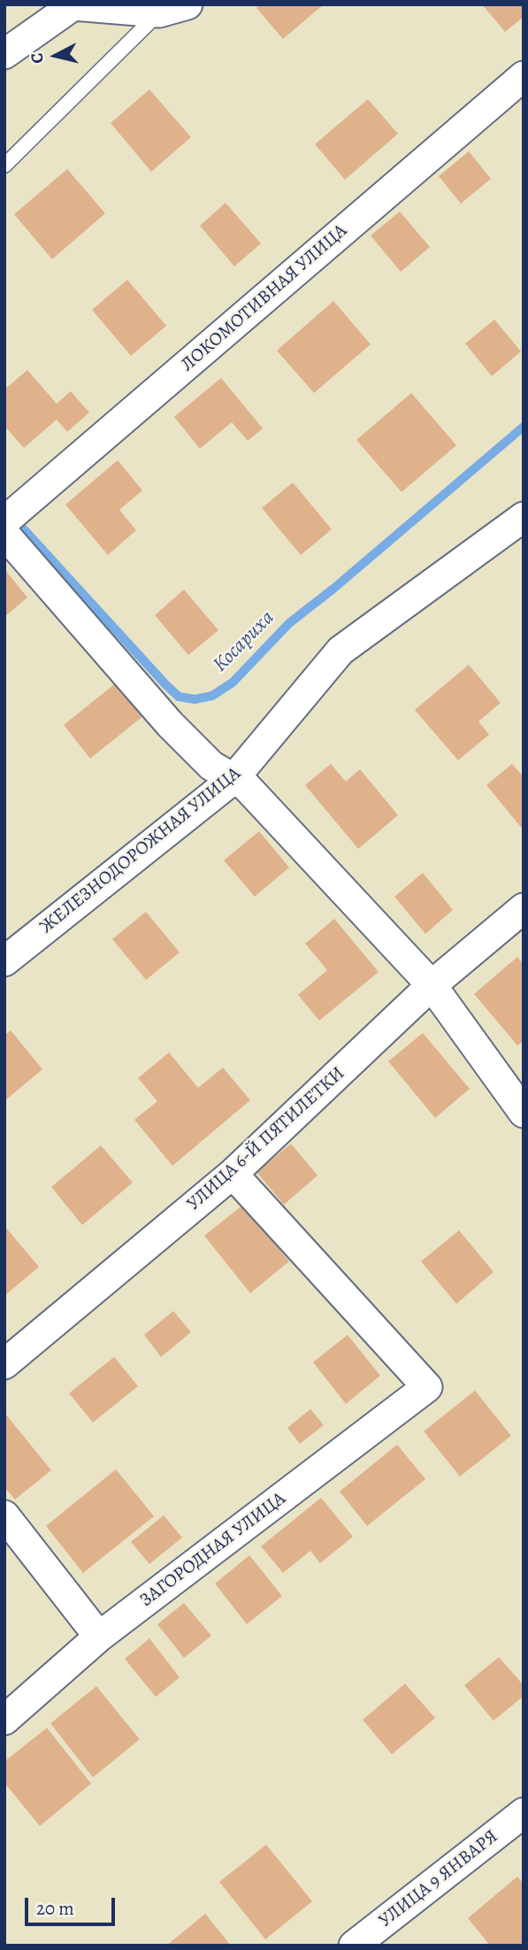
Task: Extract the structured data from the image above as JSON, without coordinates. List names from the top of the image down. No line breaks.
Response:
{"streets":{"street":["ЛОКОМОТИВНАЯ УЛИЦА","ЖЕЛЕЗНОДОРОЖНАЯ УЛИЦА","УЛИЦА 6-Й ПЯТИЛЕТКИ","ЗАГОРОДНАЯ УЛИЦА","УЛИЦА 9 ЯНВАРЯ"]},"crossings":[["УЛИЦА 6-Й ПЯТИЛЕТКИ","ЗАГОРОДНАЯ УЛИЦА"]],"water":["Косариха"],"scale_bar":"20 m","north":"left"}
